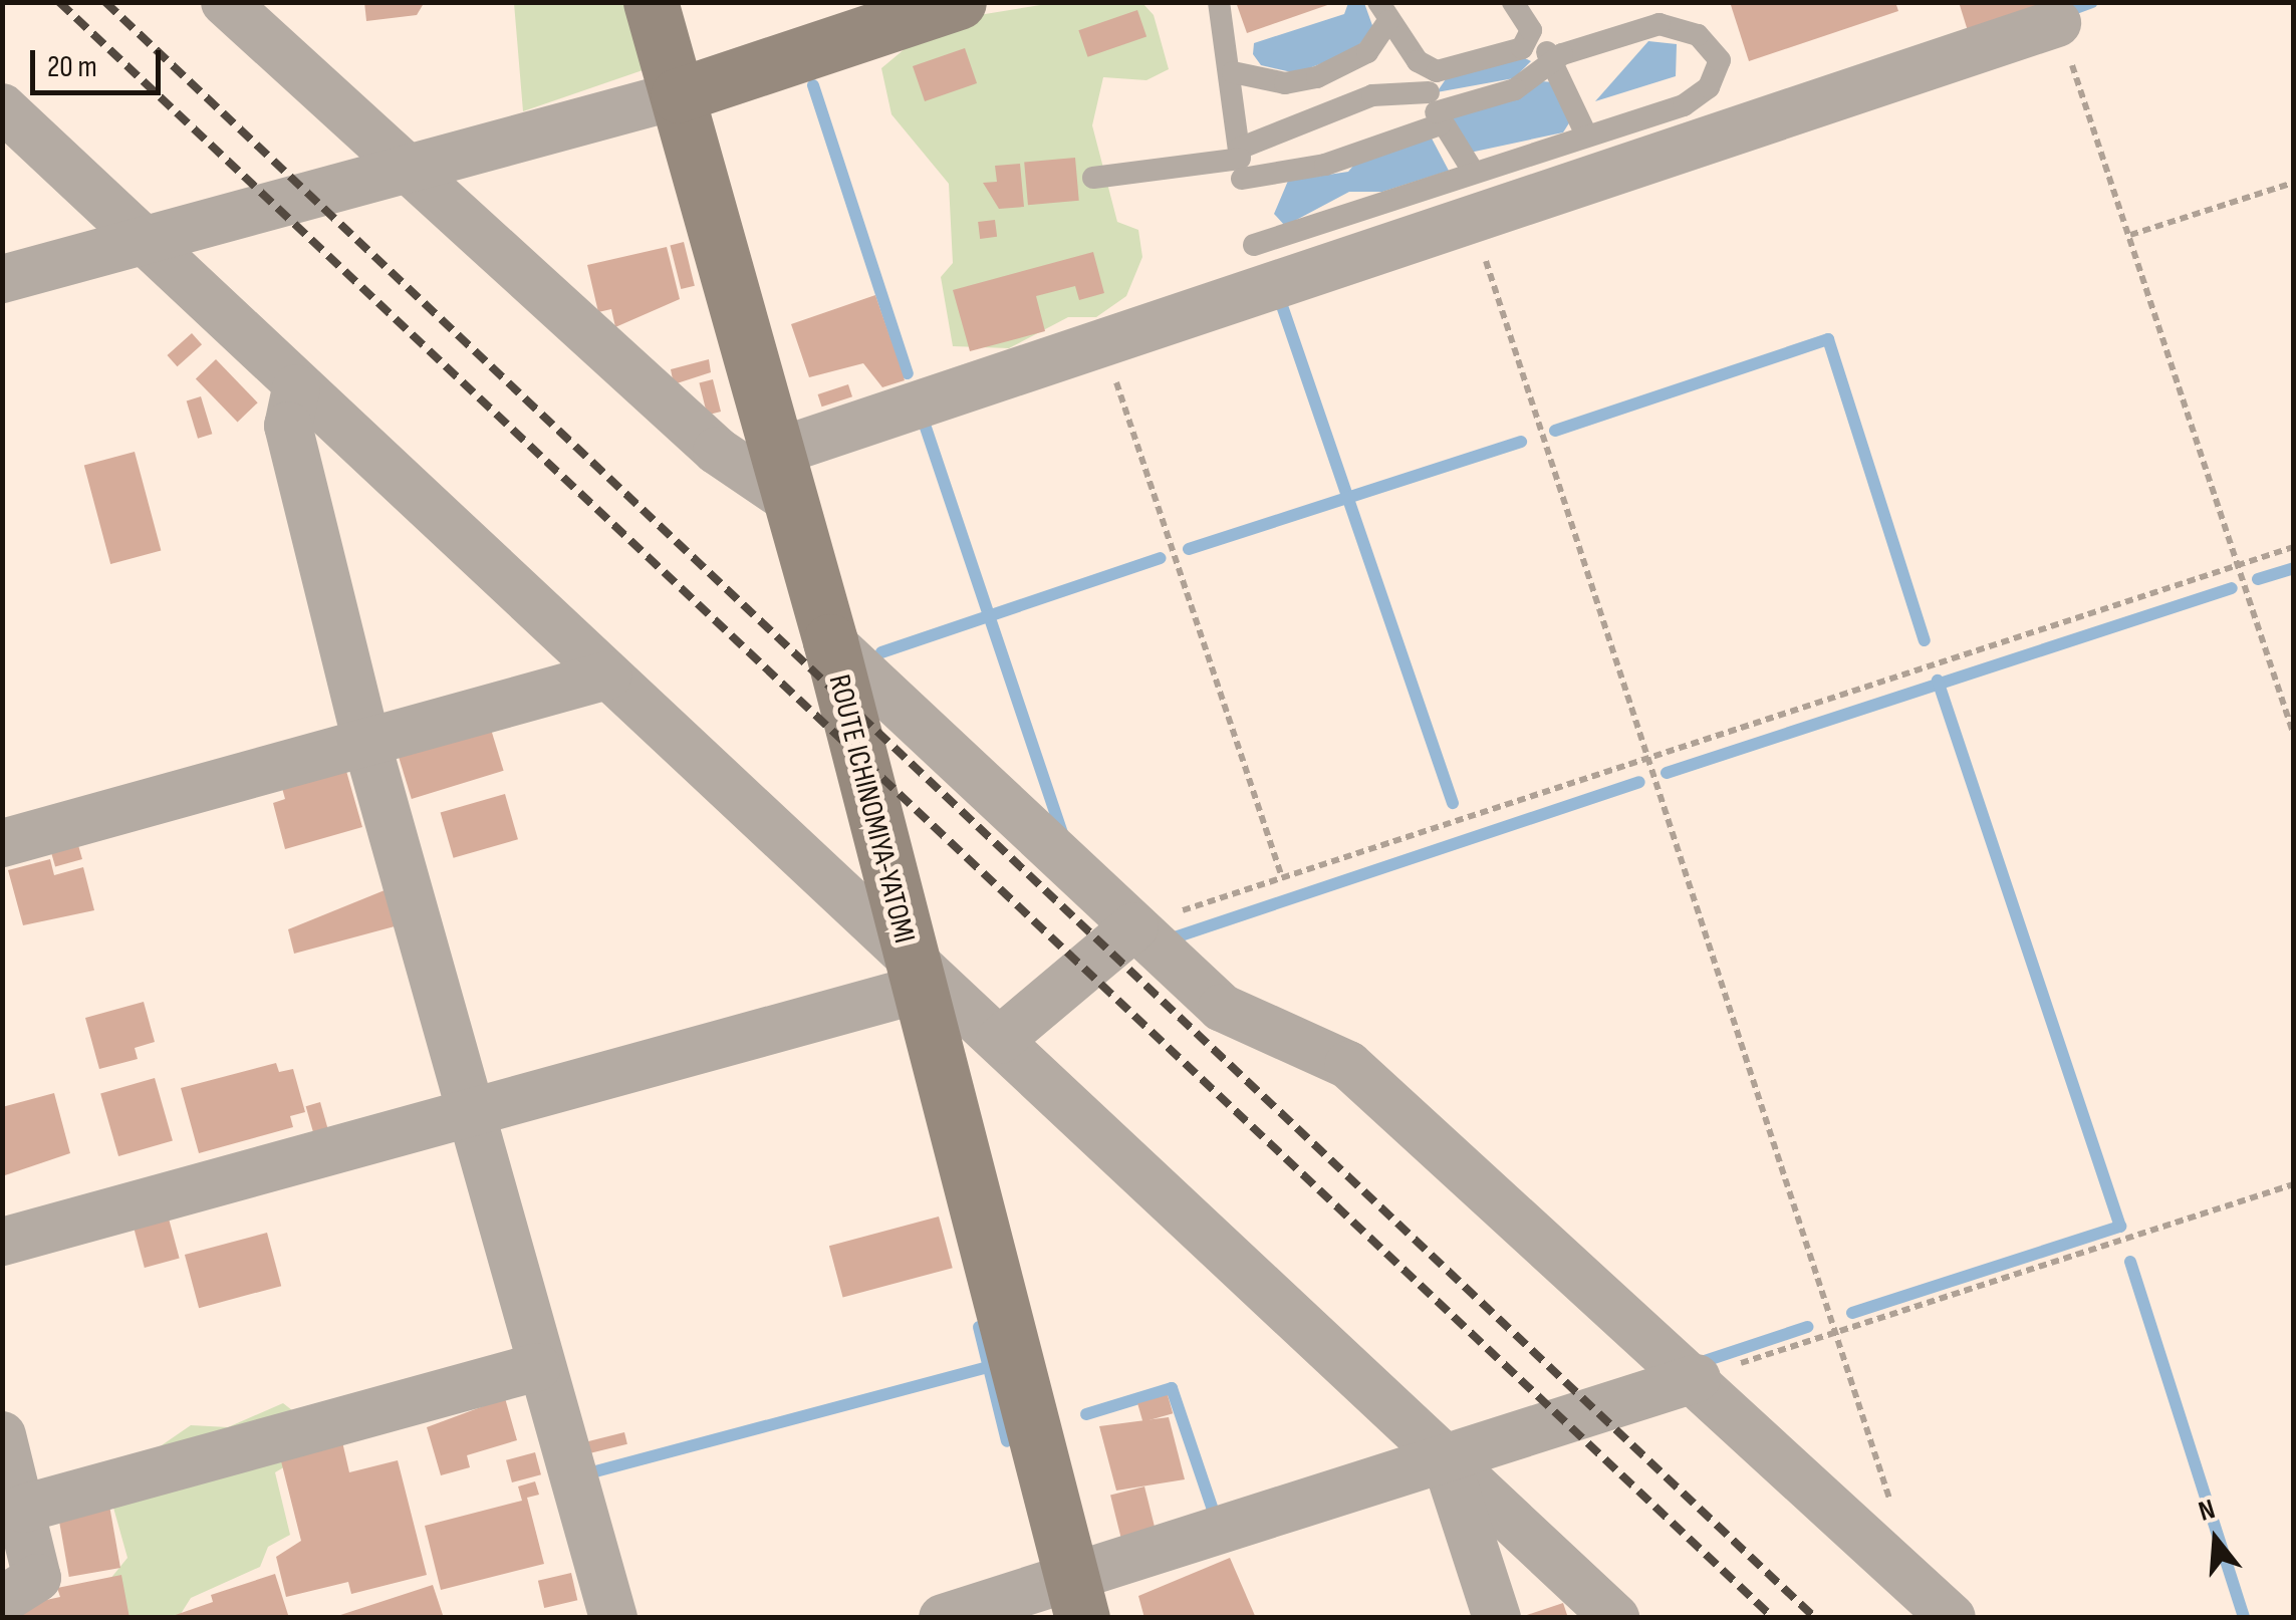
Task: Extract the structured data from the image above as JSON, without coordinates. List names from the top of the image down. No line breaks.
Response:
{"streets":{"main road":["ROUTE ICHINOMIYA-YATOMI"]},"scale_bar":"20 m","north":"top"}
